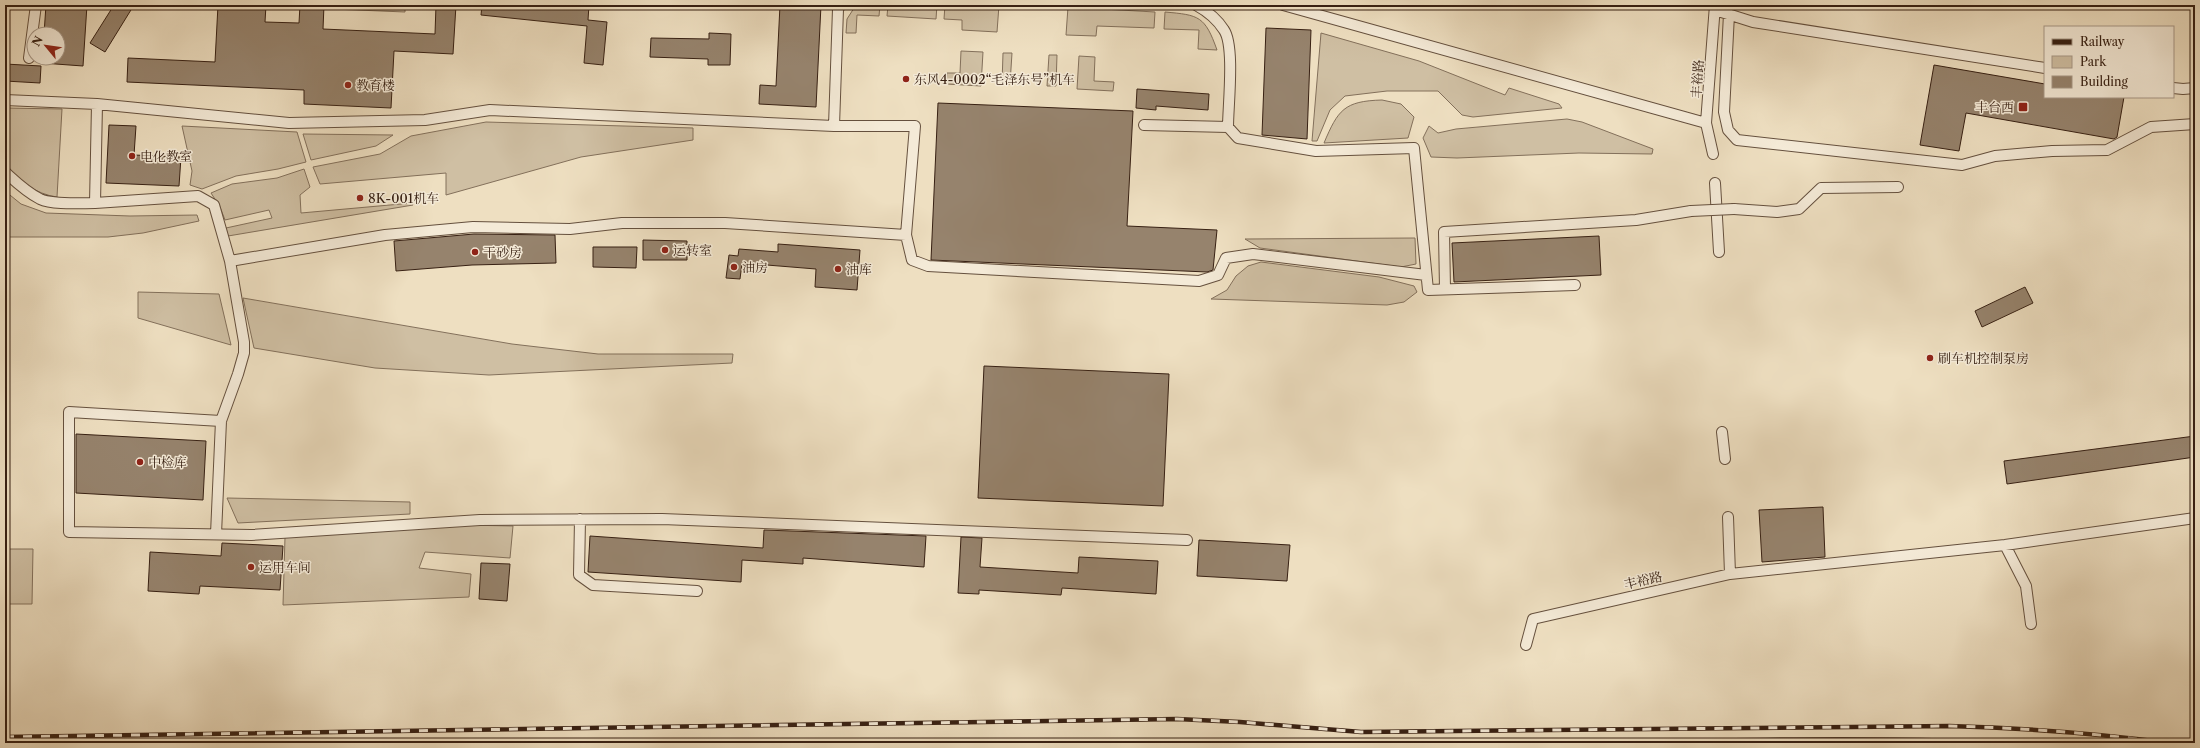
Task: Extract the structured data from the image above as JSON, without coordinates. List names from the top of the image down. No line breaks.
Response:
{"streets":{"lane":["丰裕路"]},"places":{"other":["东风4-0002“毛泽东号”机车","教育楼","电化教室","8K-001机车","运转室","干砂房","油房","油库","刷车机控制泵房","中检库","运用车间"],"transit":["丰台西"]},"legend":["Railway","Park","Building"],"north":"top left"}
